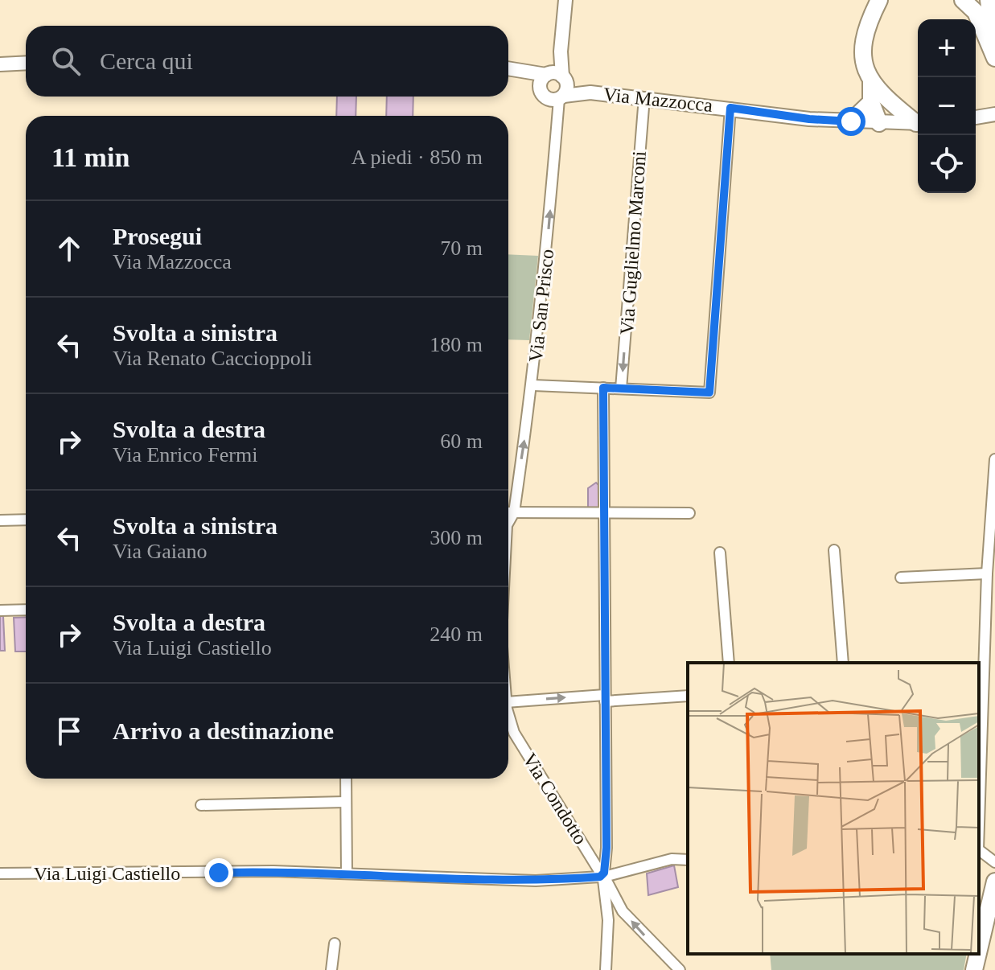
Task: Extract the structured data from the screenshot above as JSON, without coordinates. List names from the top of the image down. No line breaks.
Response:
{"streets":{"street":["Via Mazzocca","Via Guglielmo Marconi","Via San Prisco","Via Condotto","Via Luigi Castiello"]},"crossings":[["Via Mazzocca","Via Guglielmo Marconi"],["Via Mazzocca","Via San Prisco"],["Via Condotto","Via Luigi Castiello"]],"one_way":["Via Guglielmo Marconi","Via San Prisco","Via Condotto"],"page":{"map_buttons":["+","−"],"search":"Cerca qui","heading":["11 min","A piedi · 850 m"],"list":[["Prosegui","Via Mazzocca","70 m"],["Svolta a sinistra","Via Renato Caccioppoli","180 m"],["Svolta a destra","Via Enrico Fermi","60 m"],["Svolta a sinistra","Via Gaiano","300 m"],["Svolta a destra","Via Luigi Castiello","240 m"],"Arrivo a destinazione"]}}
